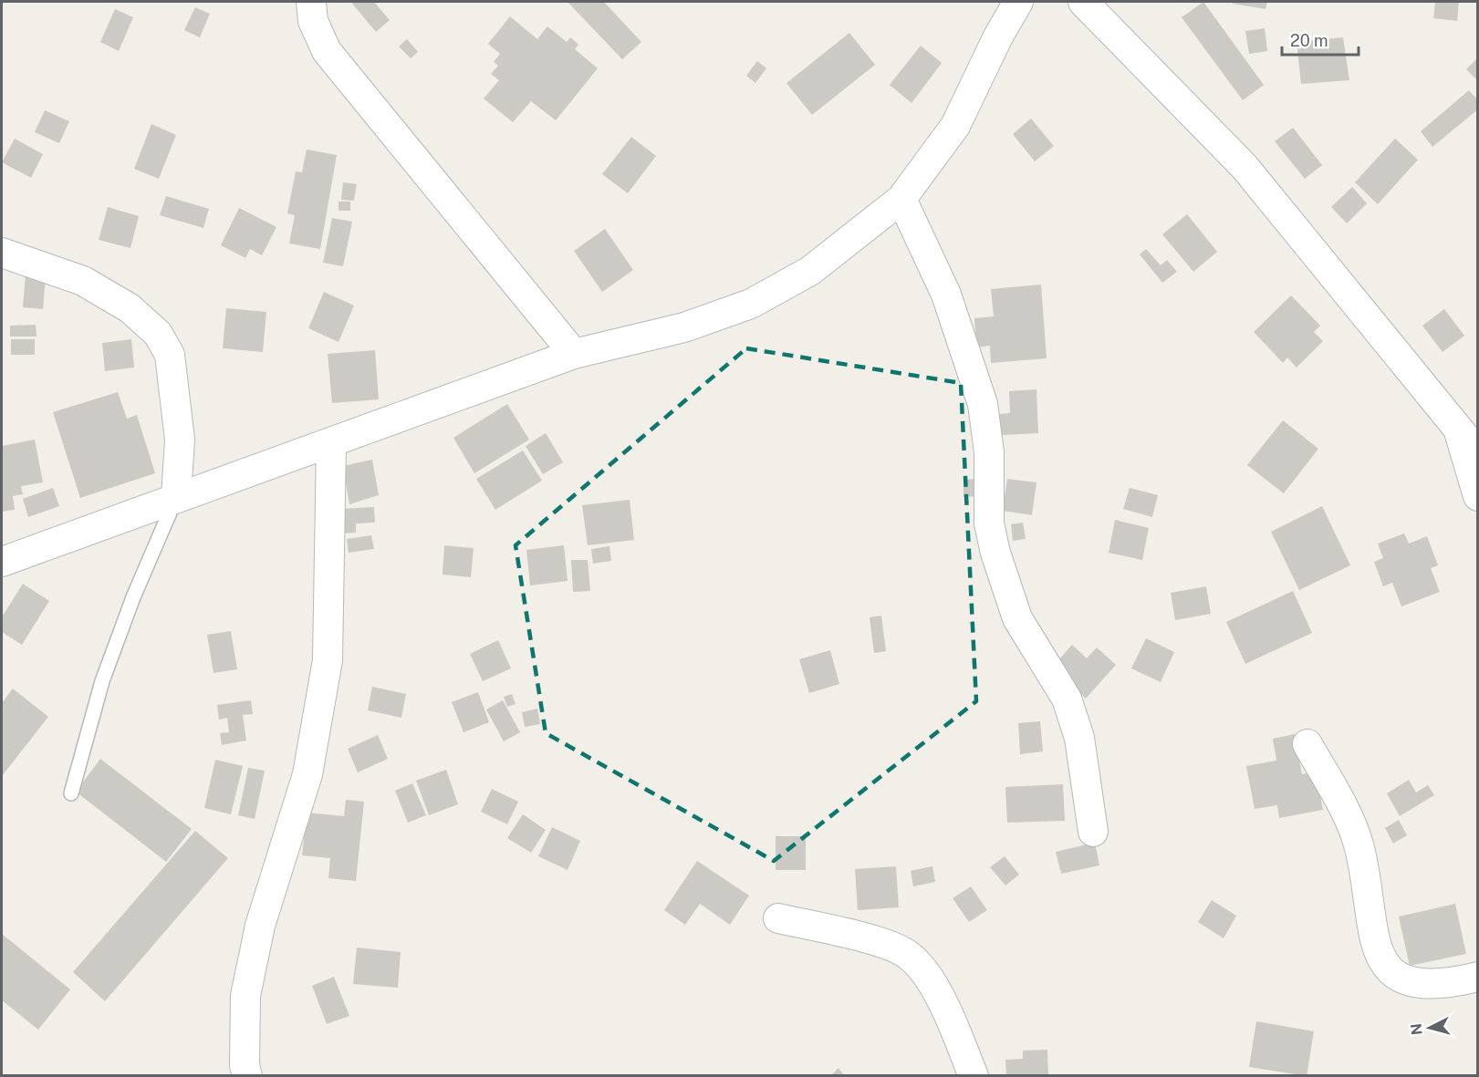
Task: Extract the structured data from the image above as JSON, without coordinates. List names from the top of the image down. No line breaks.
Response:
{"scale_bar":"20 m","north":"left"}
